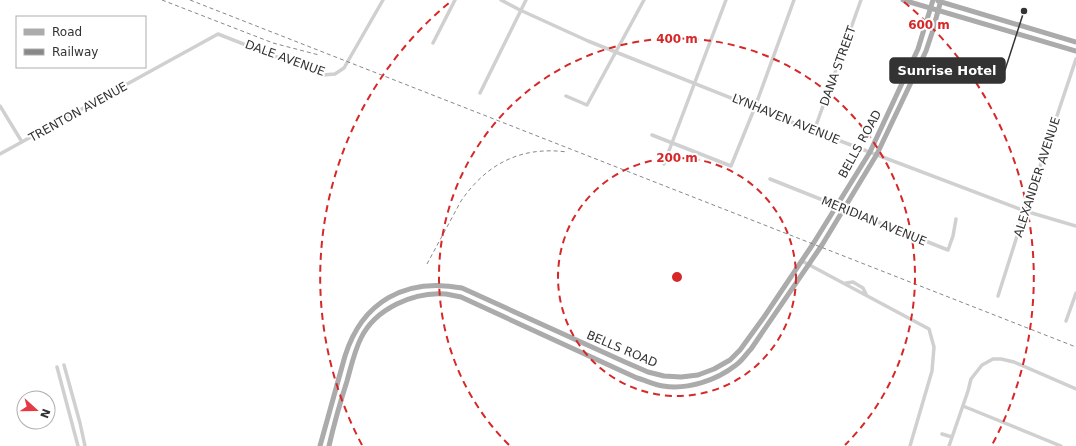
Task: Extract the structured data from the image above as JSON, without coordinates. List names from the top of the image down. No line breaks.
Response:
{"streets":{"main road":["BELLS ROAD"],"street":["DALE AVENUE","DANA STREET","TRENTON AVENUE","LYNHAVEN AVENUE","ALEXANDER AVENUE","MERIDIAN AVENUE"]},"crossings":[["DALE AVENUE","TRENTON AVENUE"],["DANA STREET","LYNHAVEN AVENUE"],["LYNHAVEN AVENUE","BELLS ROAD"],["LYNHAVEN AVENUE","ALEXANDER AVENUE"],["BELLS ROAD","MERIDIAN AVENUE"]],"places":["Sunrise Hotel"],"legend":["Road","Railway"],"north":"right","rings":["600 m","400 m","200 m"]}
